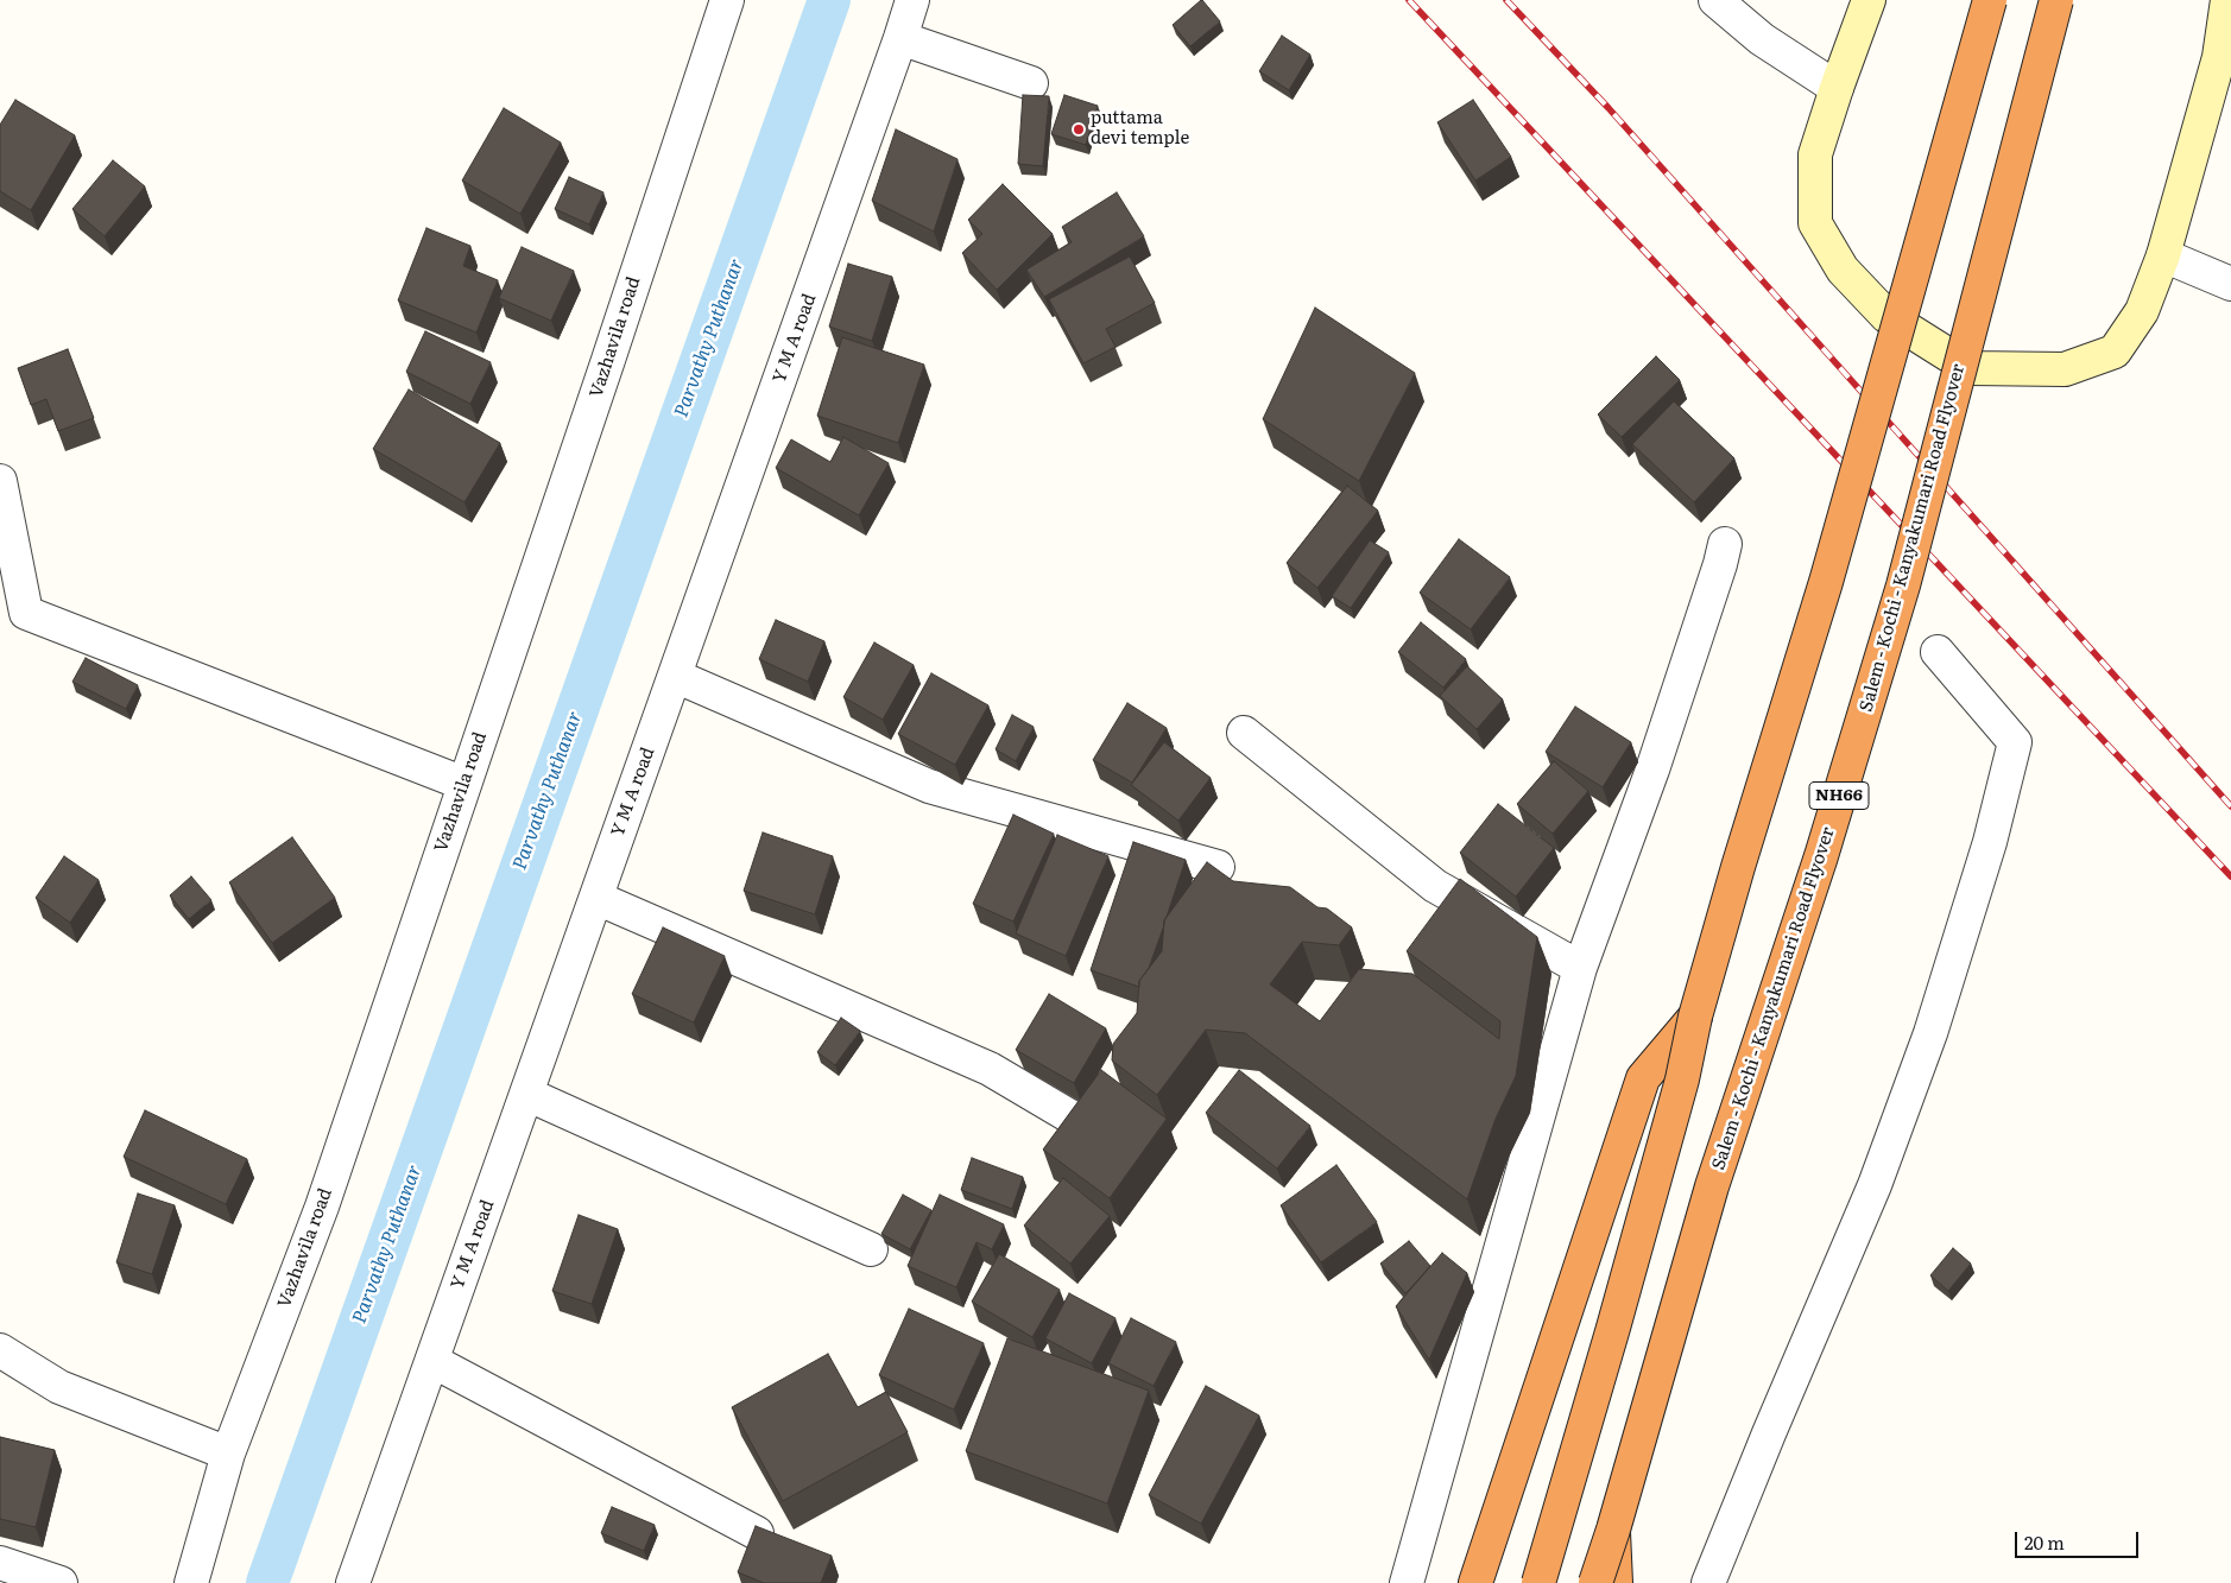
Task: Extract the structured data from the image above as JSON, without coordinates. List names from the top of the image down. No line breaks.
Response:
{"streets":{"highway":["Salem - Kochi - Kanyakumari Road Flyover","NH66"],"street":["Vazhavila road","Y M A road"]},"water":["Parvathy Puthanar"],"places":["puttama devi temple"],"scale_bar":"20 m"}
